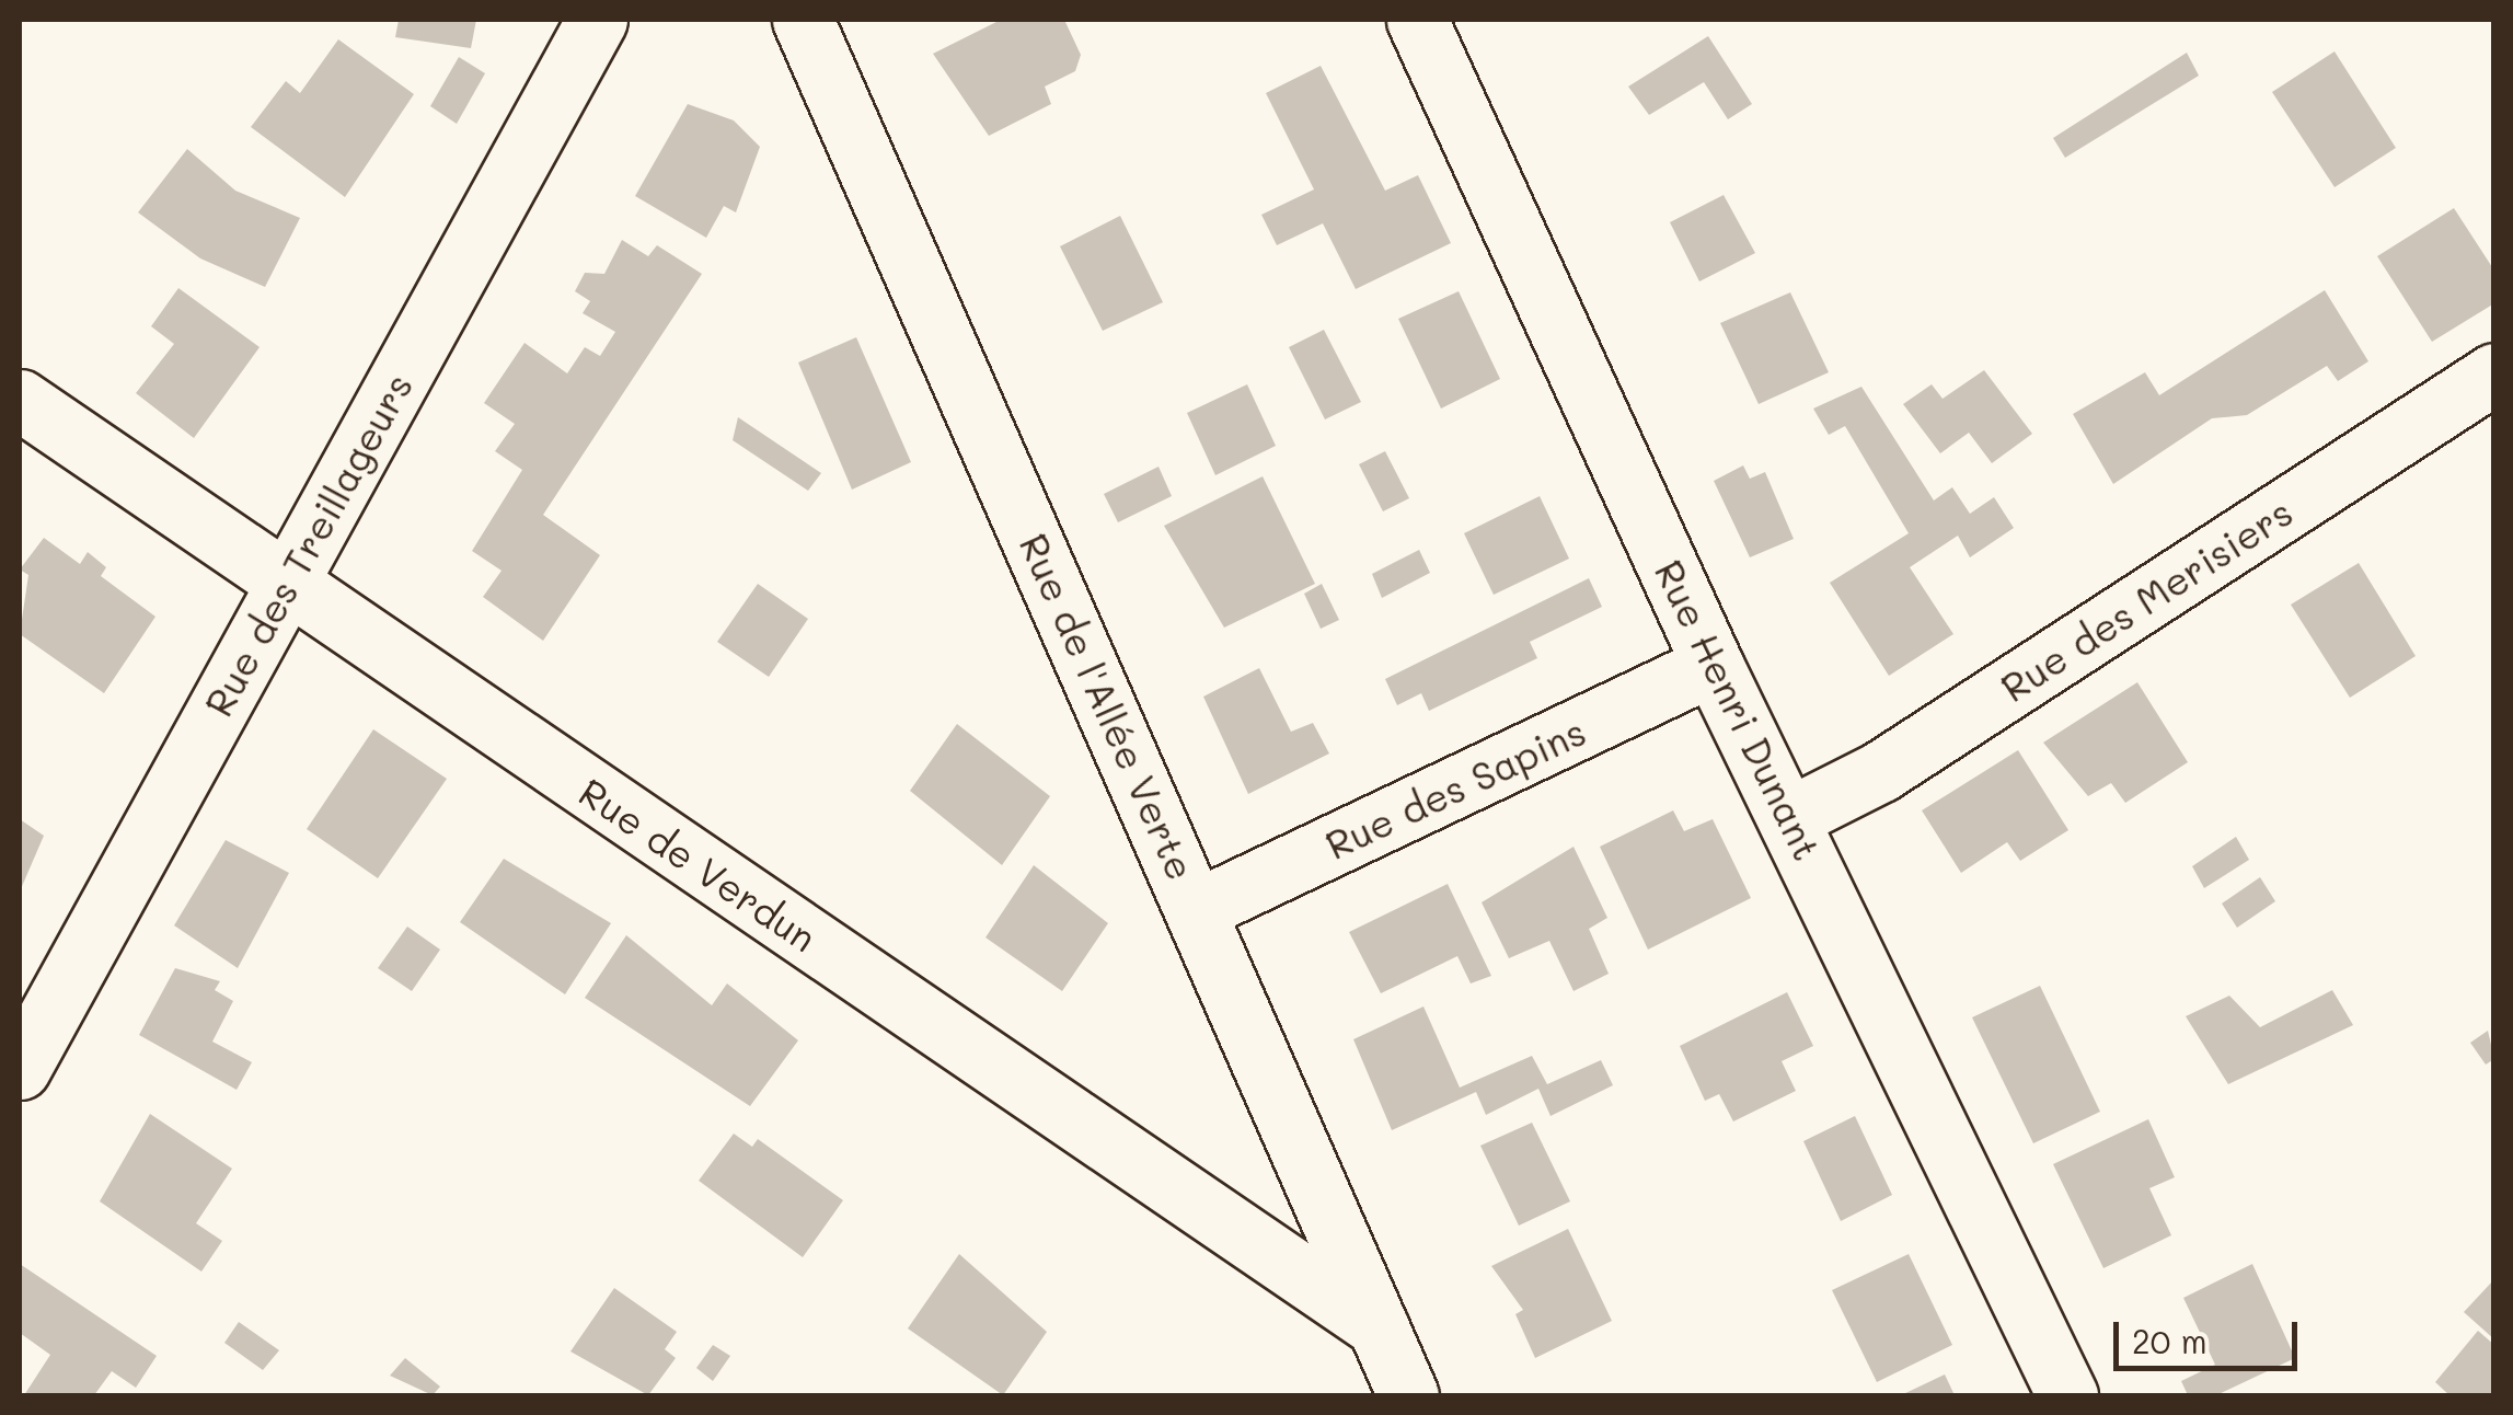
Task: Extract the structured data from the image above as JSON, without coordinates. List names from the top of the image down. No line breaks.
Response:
{"streets":{"street":["Rue des Treillageurs","Rue des Merisiers","Rue de l'Allée Verte","Rue Henri Dunant","Rue des Sapins","Rue de Verdun"]},"crossings":[["Rue des Treillageurs","Rue de Verdun"],["Rue des Merisiers","Rue Henri Dunant"],["Rue de l'Allée Verte","Rue des Sapins"],["Rue de l'Allée Verte","Rue de Verdun"],["Rue Henri Dunant","Rue des Sapins"]],"scale_bar":"20 m"}
